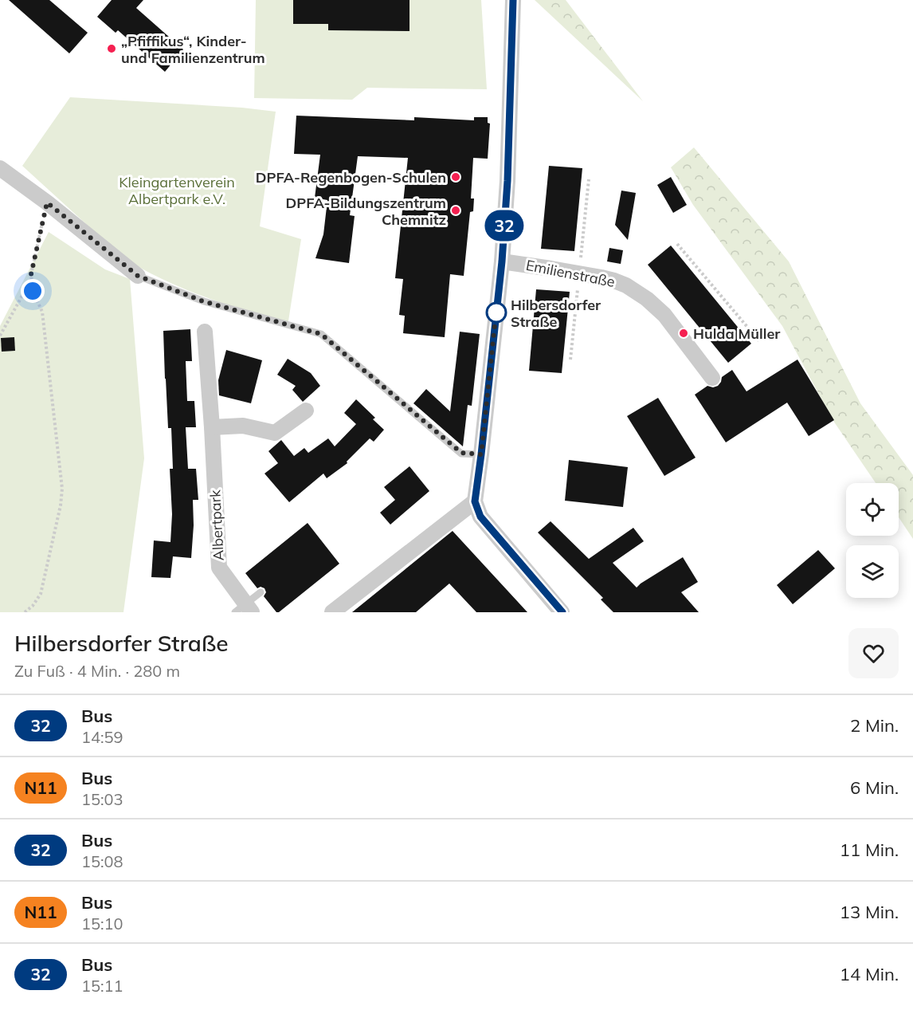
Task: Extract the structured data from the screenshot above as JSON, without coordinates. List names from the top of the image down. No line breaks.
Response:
{"streets":{"street":["Emilienstraße","Albertpark"]},"parks":["Kleingartenverein Albertpark e.V."],"places":["„Pfiffikus“, Kinder- und Familienzentrum","DPFA-Regenbogen-Schulen","DPFA-Bildungszentrum Chemnitz","Hilbersdorfer Straße","Hulda Müller"],"lines":["bus line 32"],"page":{"on_map":"32","heading":["Hilbersdorfer Straße","Zu Fuß · 4 Min. · 280 m"],"list":[{"mark":"32","name":"Bus","note":"14:59","value":"2 Min."},{"mark":"N11","name":"Bus","note":"15:03","value":"6 Min."},{"mark":"32","name":"Bus","note":"15:08","value":"11 Min."},{"mark":"N11","name":"Bus","note":"15:10","value":"13 Min."},{"mark":"32","name":"Bus","note":"15:11","value":"14 Min."}]}}
